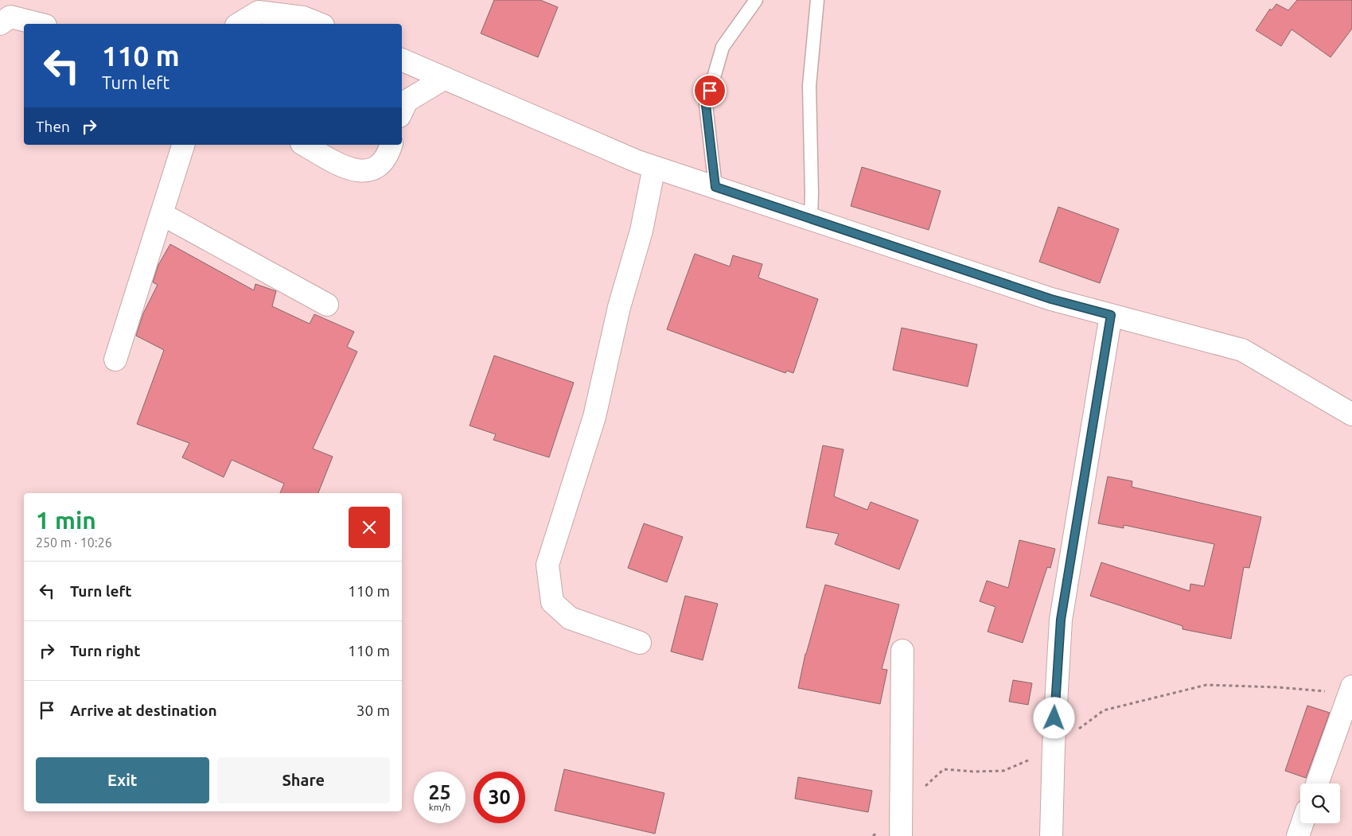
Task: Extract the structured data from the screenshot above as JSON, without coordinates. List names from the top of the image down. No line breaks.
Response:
{"page":{"turn":["110 m","Turn left"],"then":"Then","heading":["1 min","250 m · 10:26"],"list":[{"name":"Turn left","value":"110 m"},{"name":"Turn right","value":"110 m"},{"name":"Arrive at destination","value":"30 m"}],"buttons":["Exit","Share"],"speed":"25 km/h","limit":"30"}}
